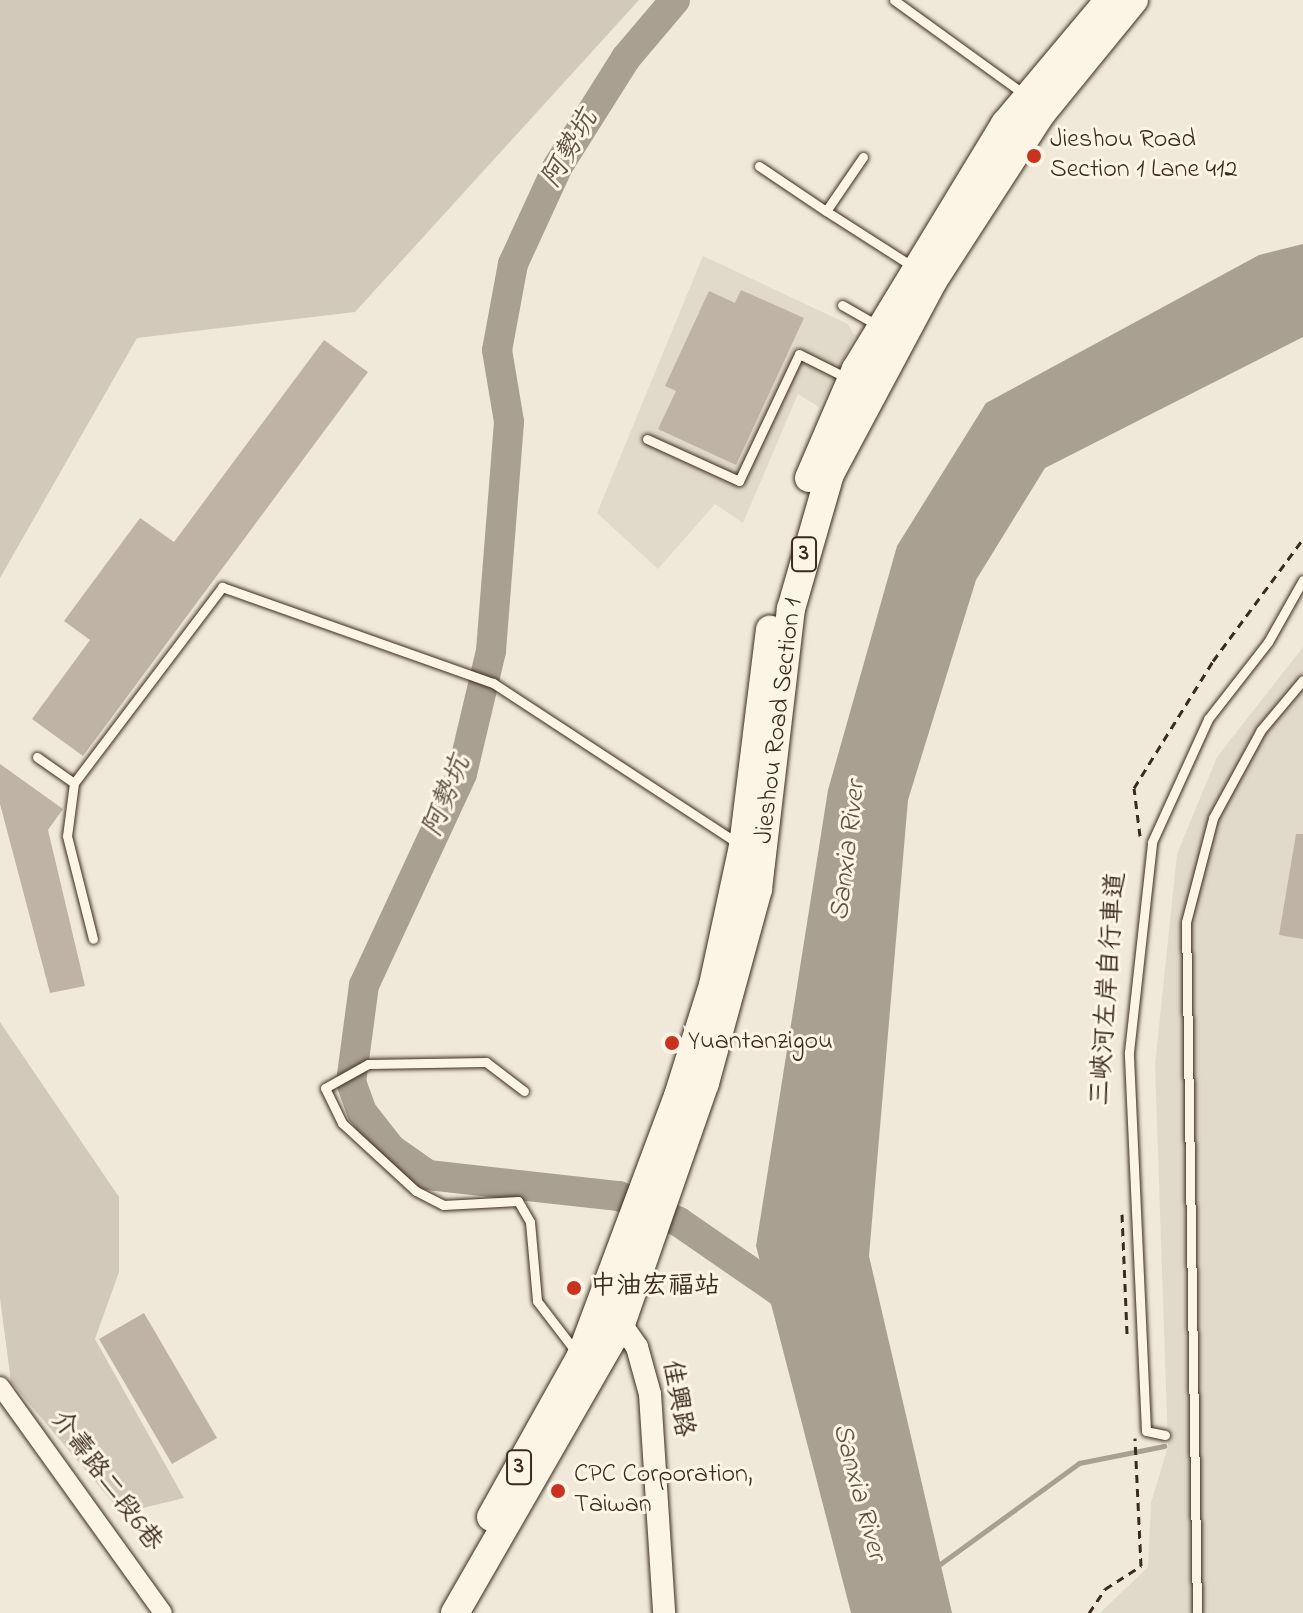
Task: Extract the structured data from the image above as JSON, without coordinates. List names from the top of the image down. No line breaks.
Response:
{"streets":{"main road":["3","Jieshou Road Section 1"],"street":["佳興路","介壽路二段6巷"],"path":["三峽河左岸自行車道"]},"crossings":[["3","Jieshou Road Section 1"],["3","佳興路"],["Jieshou Road Section 1","佳興路"]],"water":["阿勢坑","Sanxia River"],"places":["Jieshou Road Section 1 Lane 412","Yuantanzigou","中油宏福站","CPC Corporation, Taiwan"]}
